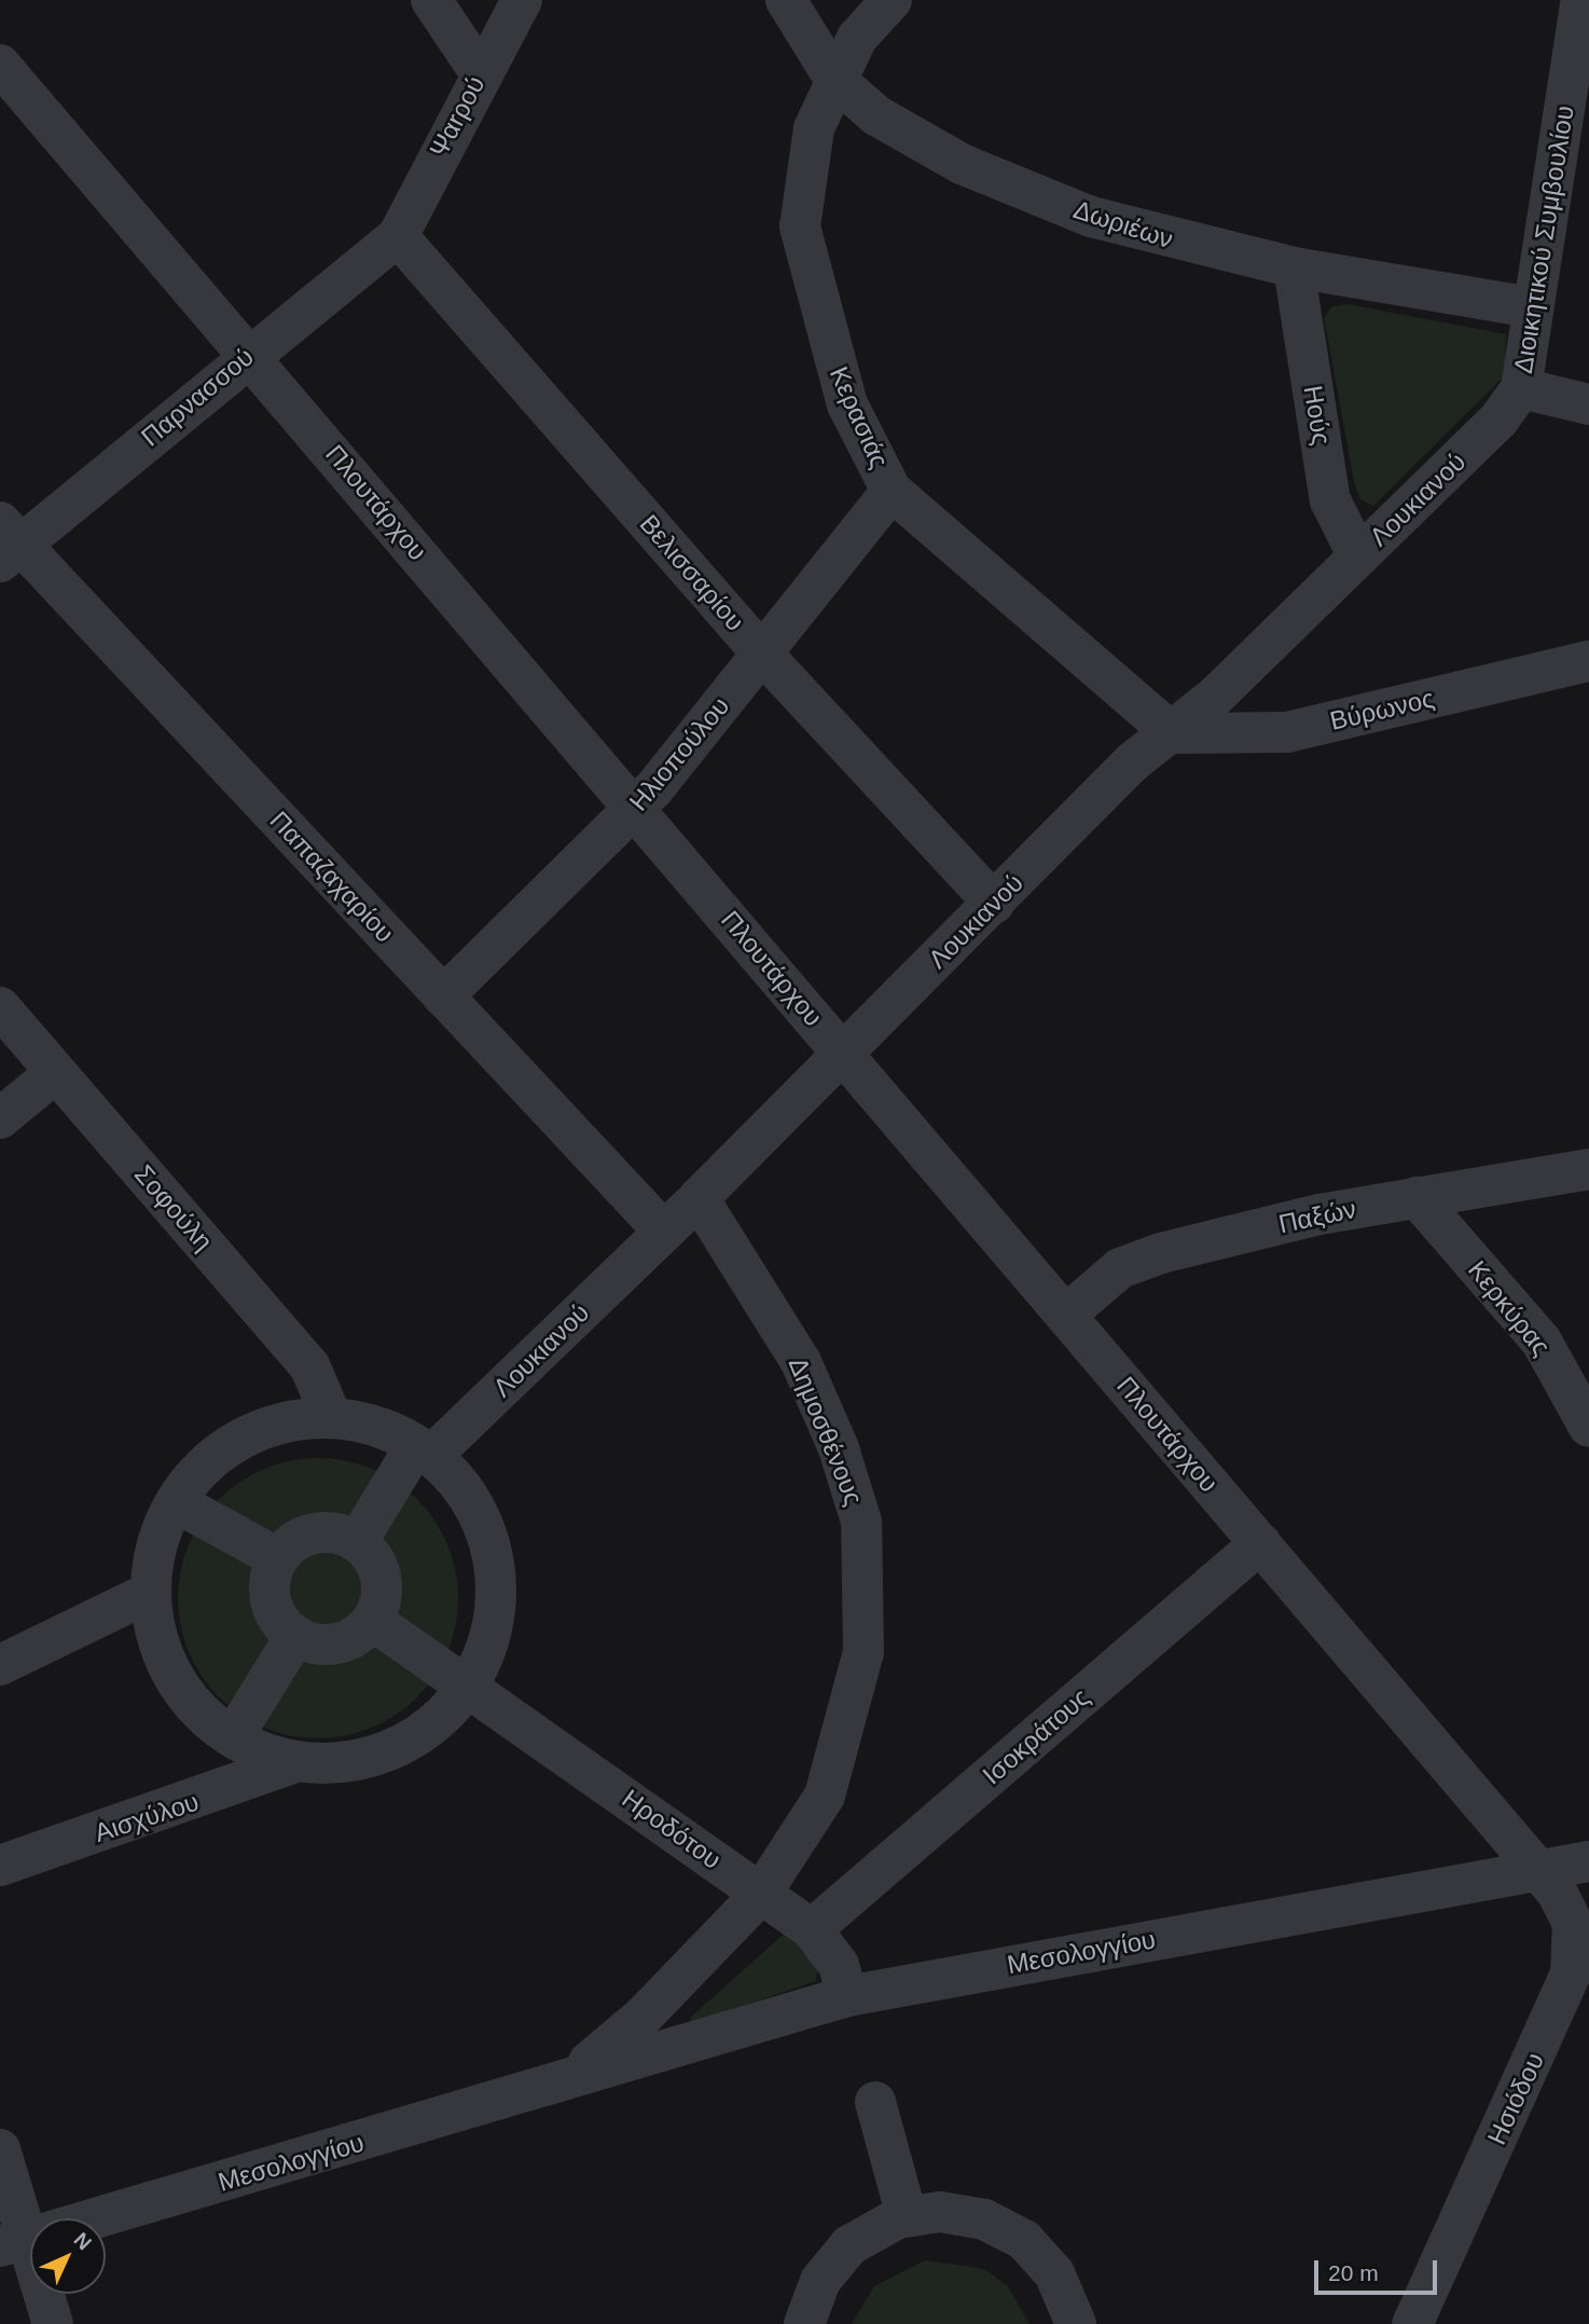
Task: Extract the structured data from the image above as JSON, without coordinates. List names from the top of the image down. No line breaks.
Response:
{"streets":{"street":["Ψαrρού","Δωριέων","Διοικητικού Συμβουλίου","Παρνασσού","Ηούς","Κερασιάς","Λουκιανού","Πλουτάρχου","Βελισσαρίου","Βύρωνος","Ηλιοπούλου","Παπαζαχαρίου","Σοφούλη","Παξών","Κερκύρας","Δημοσθένους","Ισοκράτους","Αισχύλου","Ηροδότου","Μεσολογγίου","Ησιόδου"]},"crossings":[["Ψαrρού","Παρνασσού"],["Ψαrρού","Βελισσαρίου"],["Δωριέων","Διοικητικού Συμβουλίου"],["Δωριέων","Ηούς"],["Δωριέων","Κερασιάς"],["Διοικητικού Συμβουλίου","Λουκιανού"],["Παρνασσού","Πλουτάρχου"],["Παρνασσού","Βελισσαρίου"],["Παρνασσού","Παπαζαχαρίου"],["Ηούς","Λουκιανού"],["Κερασιάς","Λουκιανού"],["Κερασιάς","Βύρωνος"],["Κερασιάς","Ηλιοπούλου"],["Λουκιανού","Πλουτάρχου"],["Λουκιανού","Βελισσαρίου"],["Λουκιανού","Βύρωνος"],["Λουκιανού","Παπαζαχαρίου"],["Λουκιανού","Δημοσθένους"],["Λουκιανού","Ηροδότου"],["Πλουτάρχου","Ηλιοπούλου"],["Πλουτάρχου","Παξών"],["Πλουτάρχου","Ισοκράτους"],["Πλουτάρχου","Μεσολογγίου"],["Πλουτάρχου","Ησιόδου"],["Βελισσαρίου","Ηλιοπούλου"],["Ηλιοπούλου","Παπαζαχαρίου"],["Παξών","Κερκύρας"],["Δημοσθένους","Ηροδότου"],["Δημοσθένους","Μεσολογγίου"],["Ισοκράτους","Ηροδότου"],["Ηροδότου","Μεσολογγίου"],["Μεσολογγίου","Ησιόδου"]],"scale_bar":"20 m","north":"top right"}
